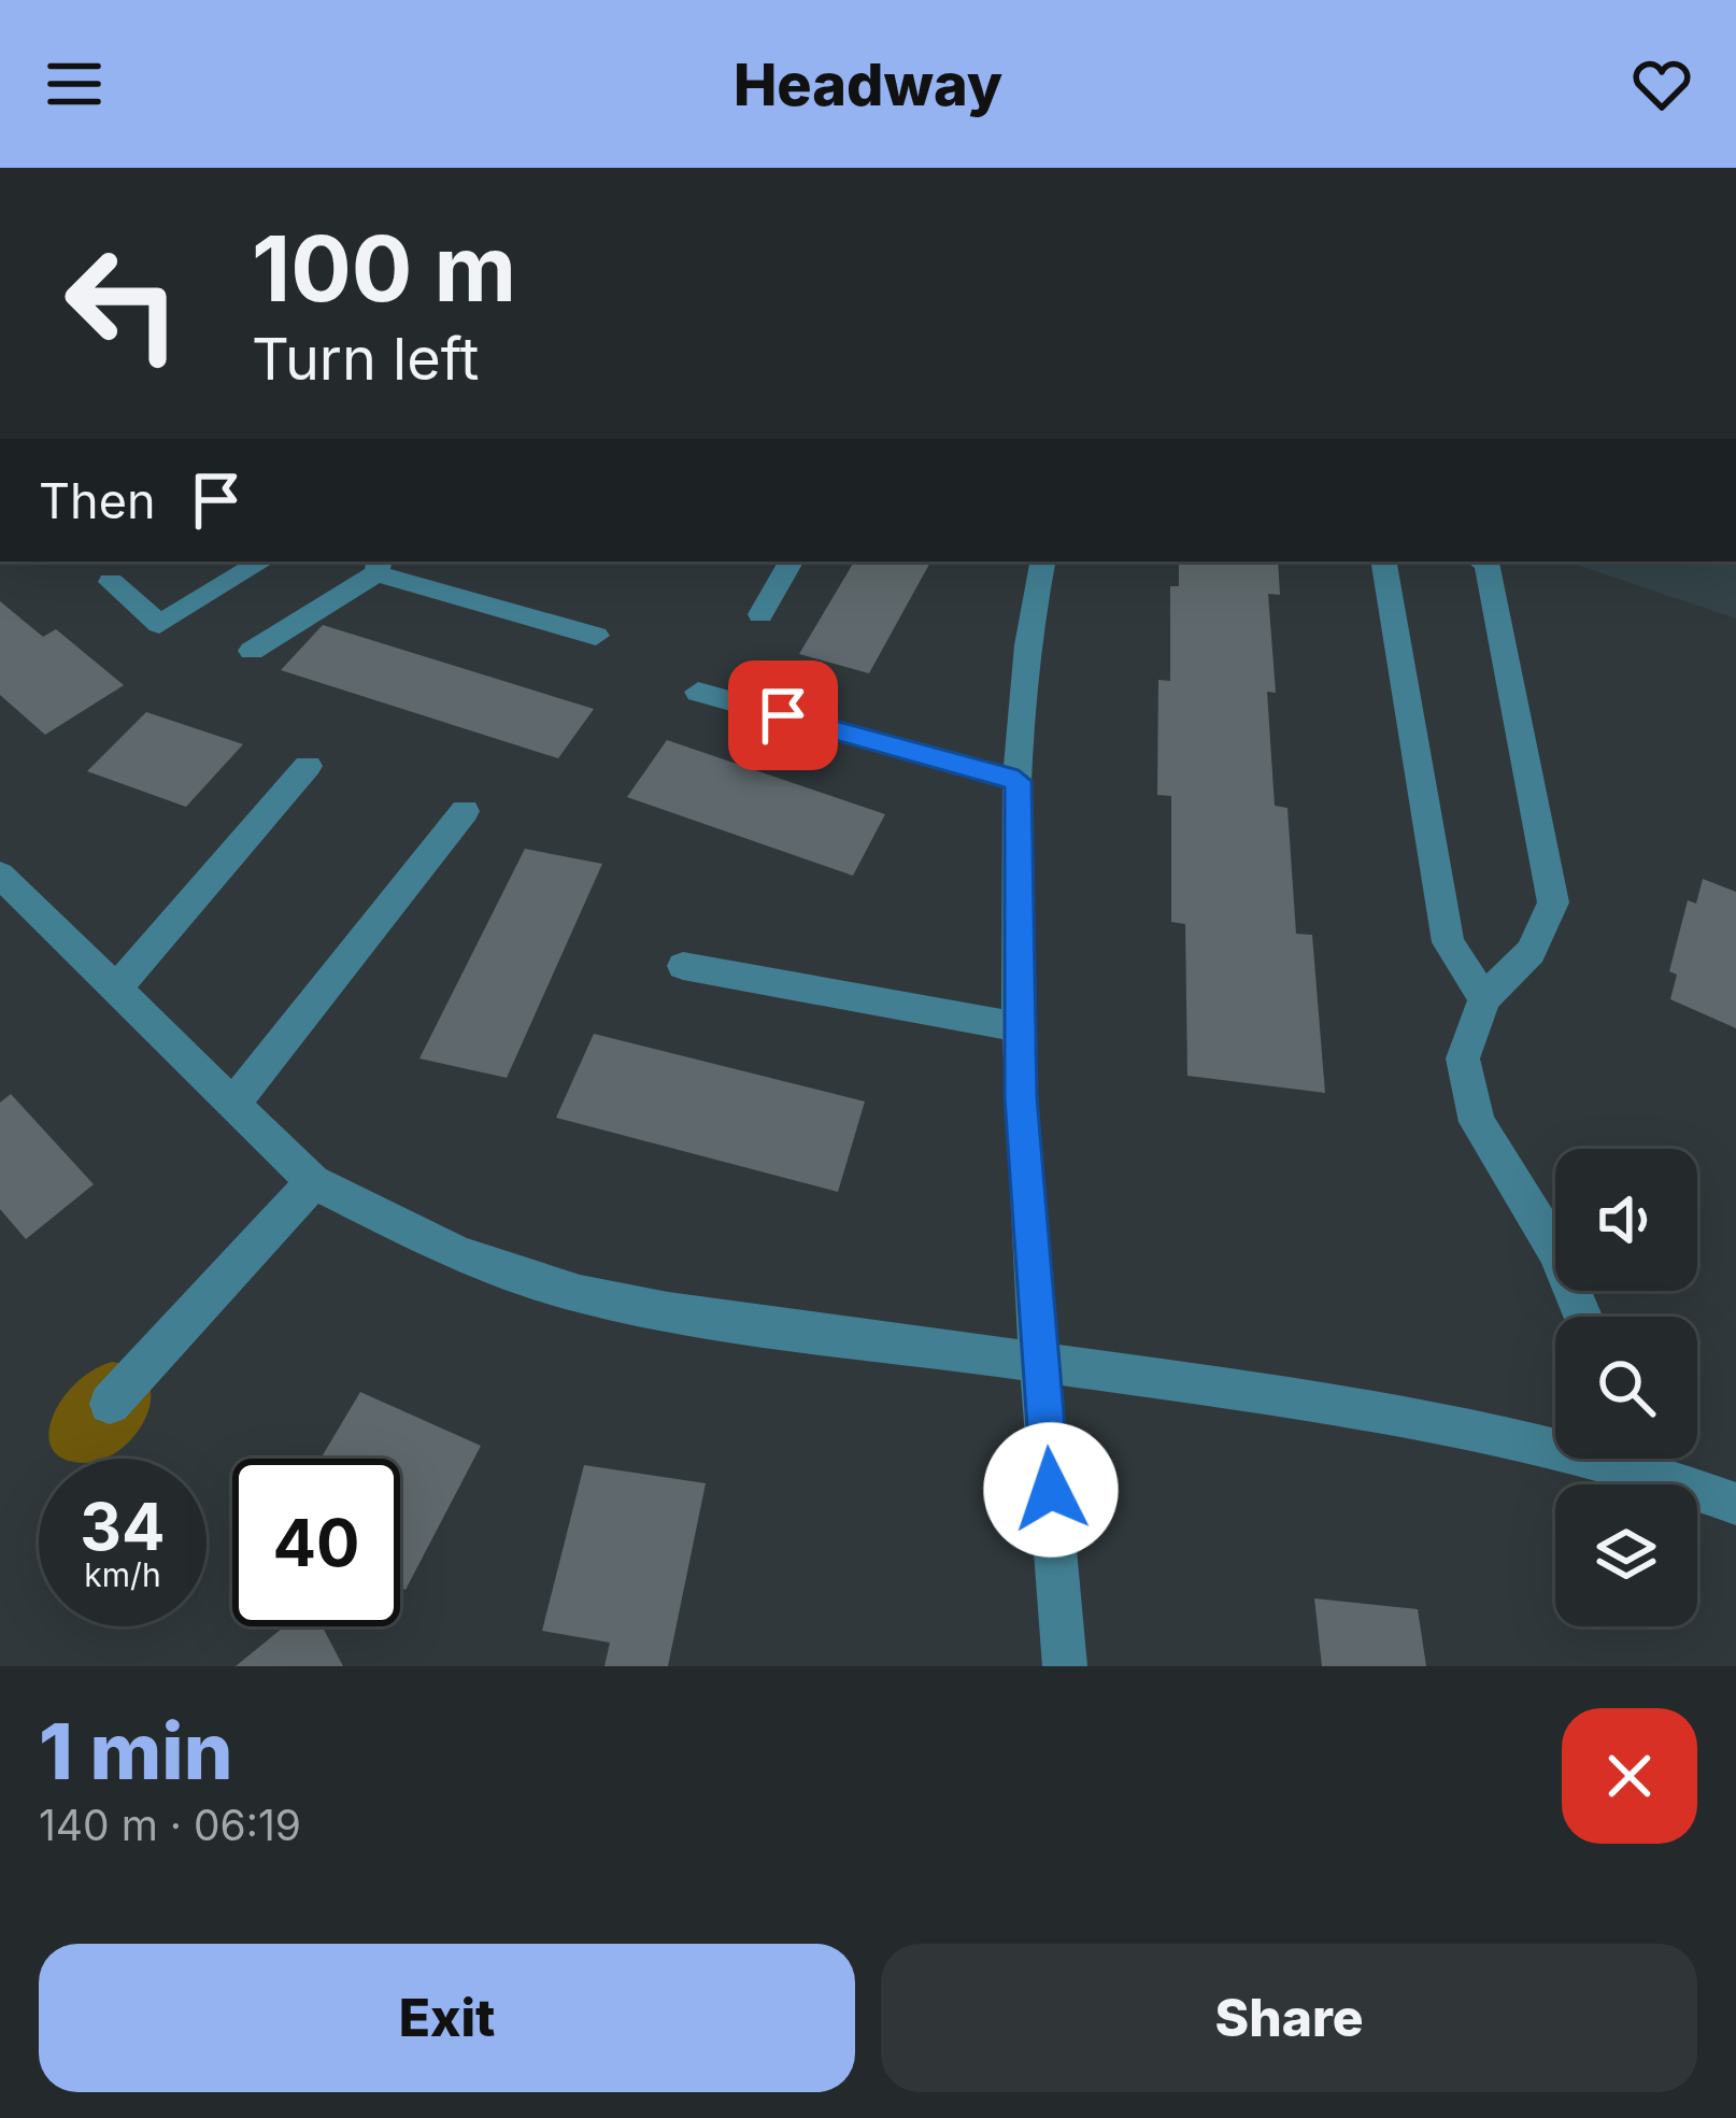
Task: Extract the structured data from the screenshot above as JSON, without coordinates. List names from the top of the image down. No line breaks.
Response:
{"page":{"header":"Headway","turn":["100 m","Turn left"],"then":"Then","speed":"34 km/h","limit":"40","heading":["1 min","140 m · 06:19"],"buttons":["Exit","Share"]}}
